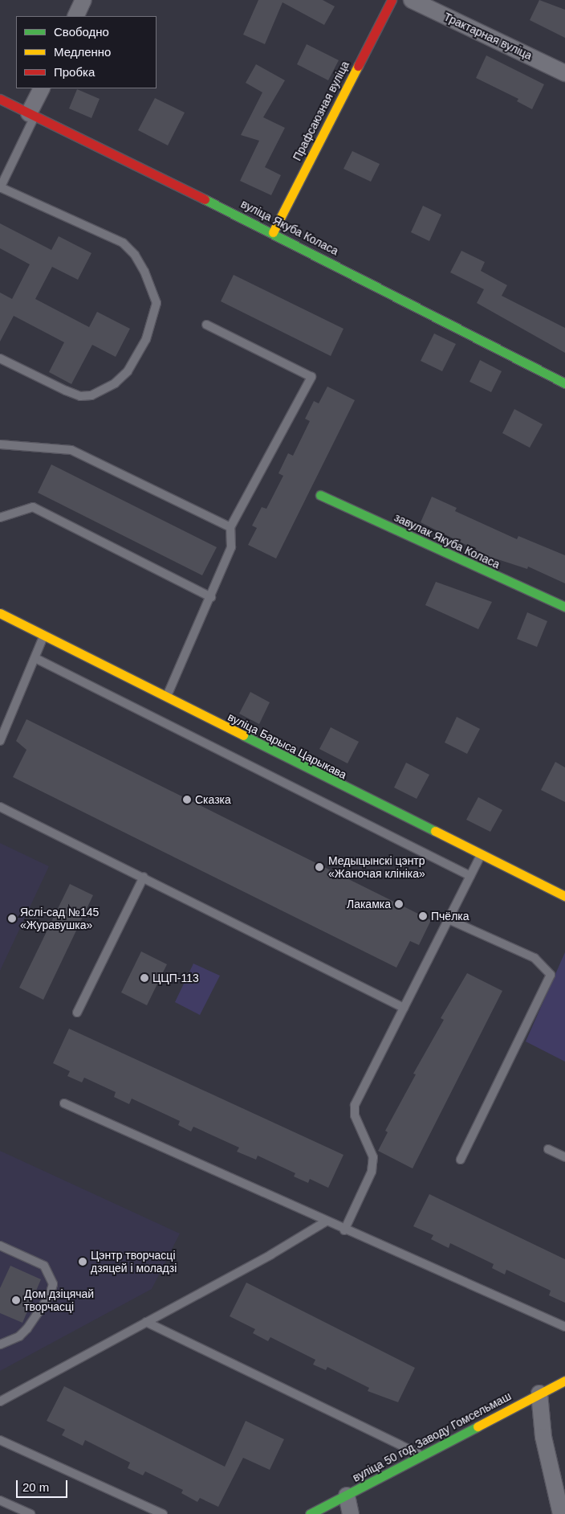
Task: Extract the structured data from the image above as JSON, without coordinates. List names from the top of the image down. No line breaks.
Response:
{"streets":{"street":["Трактарная вуліца","Прафсаюзная вуліца","вуліца Якуба Коласа","завулак Якуба Коласа","вуліца Барыса Царыкава","вуліца 50 год Заводу Гомсельмаш"]},"crossings":[["Прафсаюзная вуліца","вуліца Якуба Коласа"]],"places":["Сказка","Медыцынскі цэнтр «Жаночая клініка»","Лакамка","Пчёлка","Яслі-сад №145 «Журавушка»","ЦЦП-113","Цэнтр творчасці дзяцей і моладзі","Дом дзіцячай творчасці"],"legend":["Свободно","Медленно","Пробка"],"scale_bar":"20 m"}
